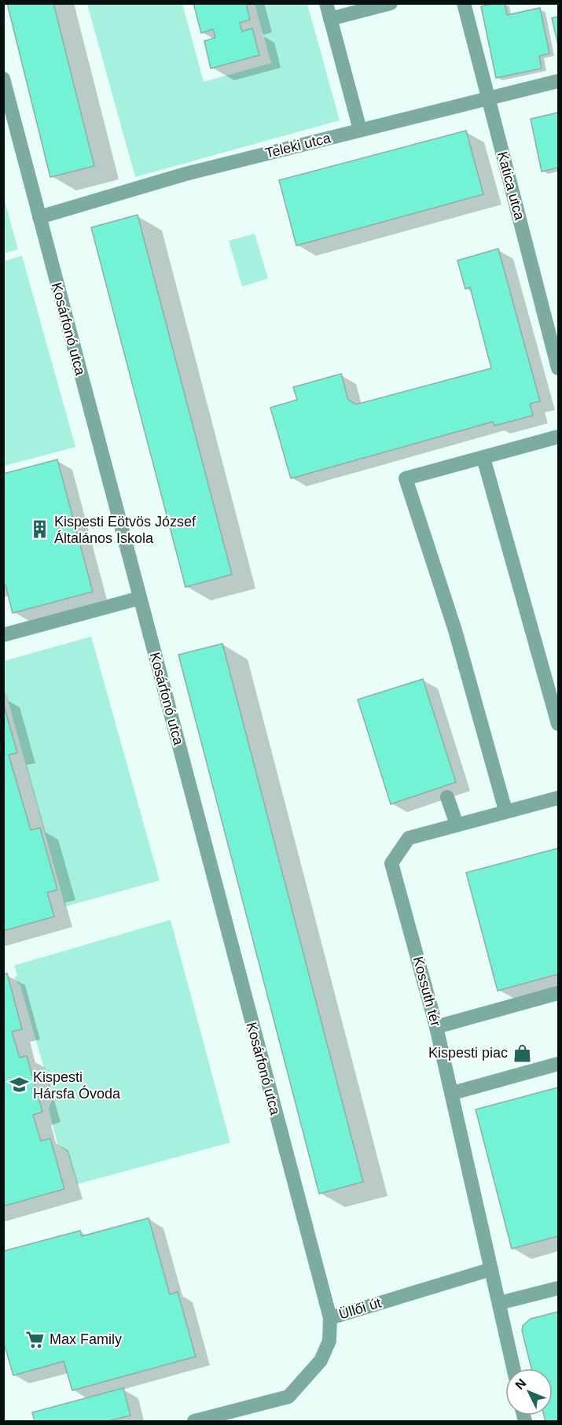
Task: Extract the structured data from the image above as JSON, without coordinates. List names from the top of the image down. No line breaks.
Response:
{"streets":{"street":["Teleki utca","Katica utca","Kosárfonó utca","Kossuth tér","Üllői út"]},"crossings":[["Teleki utca","Katica utca"],["Teleki utca","Kosárfonó utca"],["Kosárfonó utca","Üllői út"],["Kossuth tér","Üllői út"]],"places":{"building":["Kispesti Eötvös József Általános Iskola"],"shop":["Kispesti piac"],"school or university":["Kispesti Hársfa Óvoda"],"supermarket":["Max Family"]},"north":"top left"}
